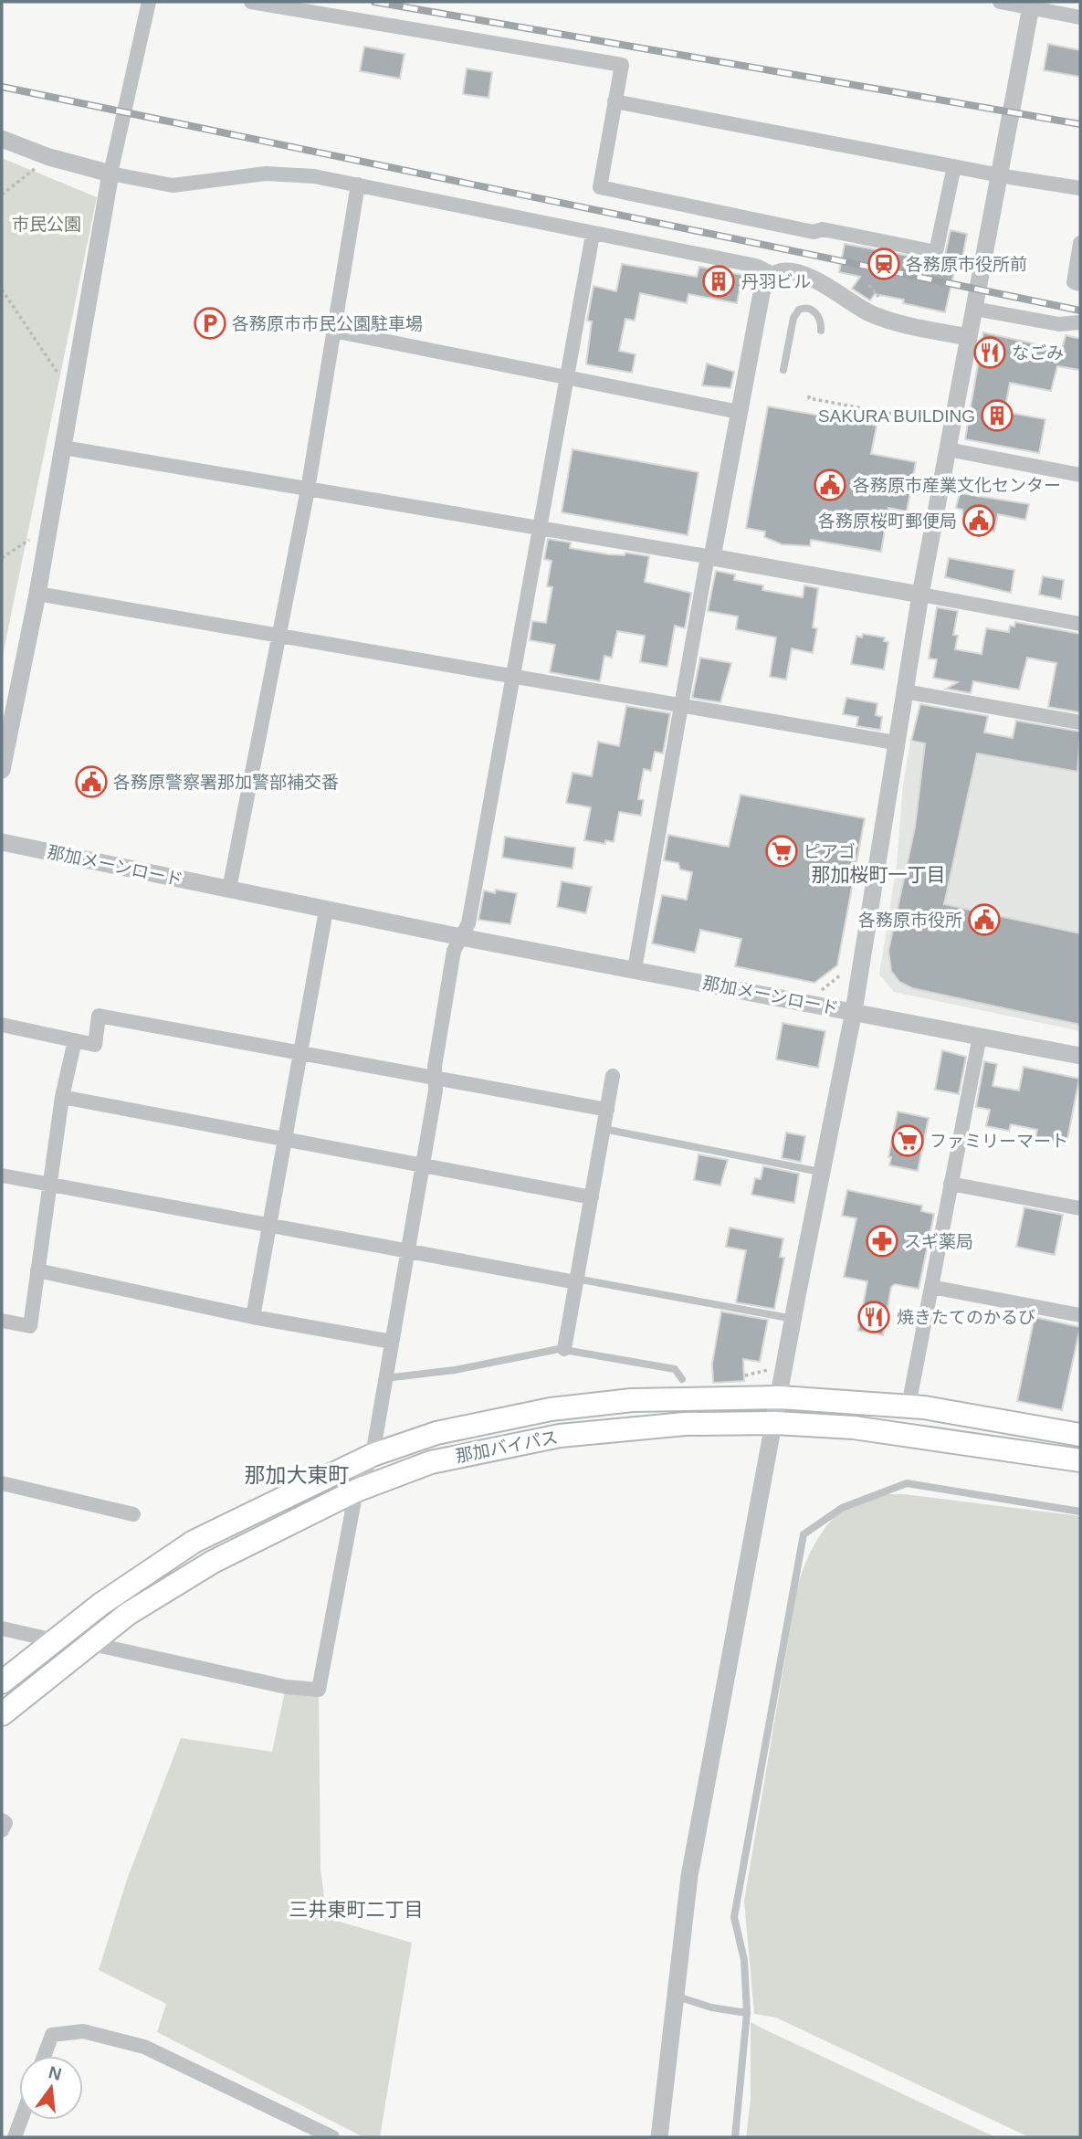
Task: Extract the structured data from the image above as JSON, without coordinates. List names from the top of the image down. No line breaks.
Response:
{"streets":{"highway":["那加バイパス"],"street":["那加メーンロード"]},"districts":["那加桜町一丁目","那加大東町","三井東町二丁目"],"parks":["市民公園"],"places":{"station":["各務原市役所前"],"building":["丹羽ビル","SAKURA BUILDING"],"parking":["各務原市市民公園駐車場"],"restaurant":["なごみ","焼きたてのかるび"],"public building":["各務原市産業文化センター","各務原桜町郵便局","各務原警察署那加警部補交番","各務原市役所"],"supermarket":["ピアゴ","ファミリーマート"],"pharmacy":["スギ薬局"]},"north":"top"}
